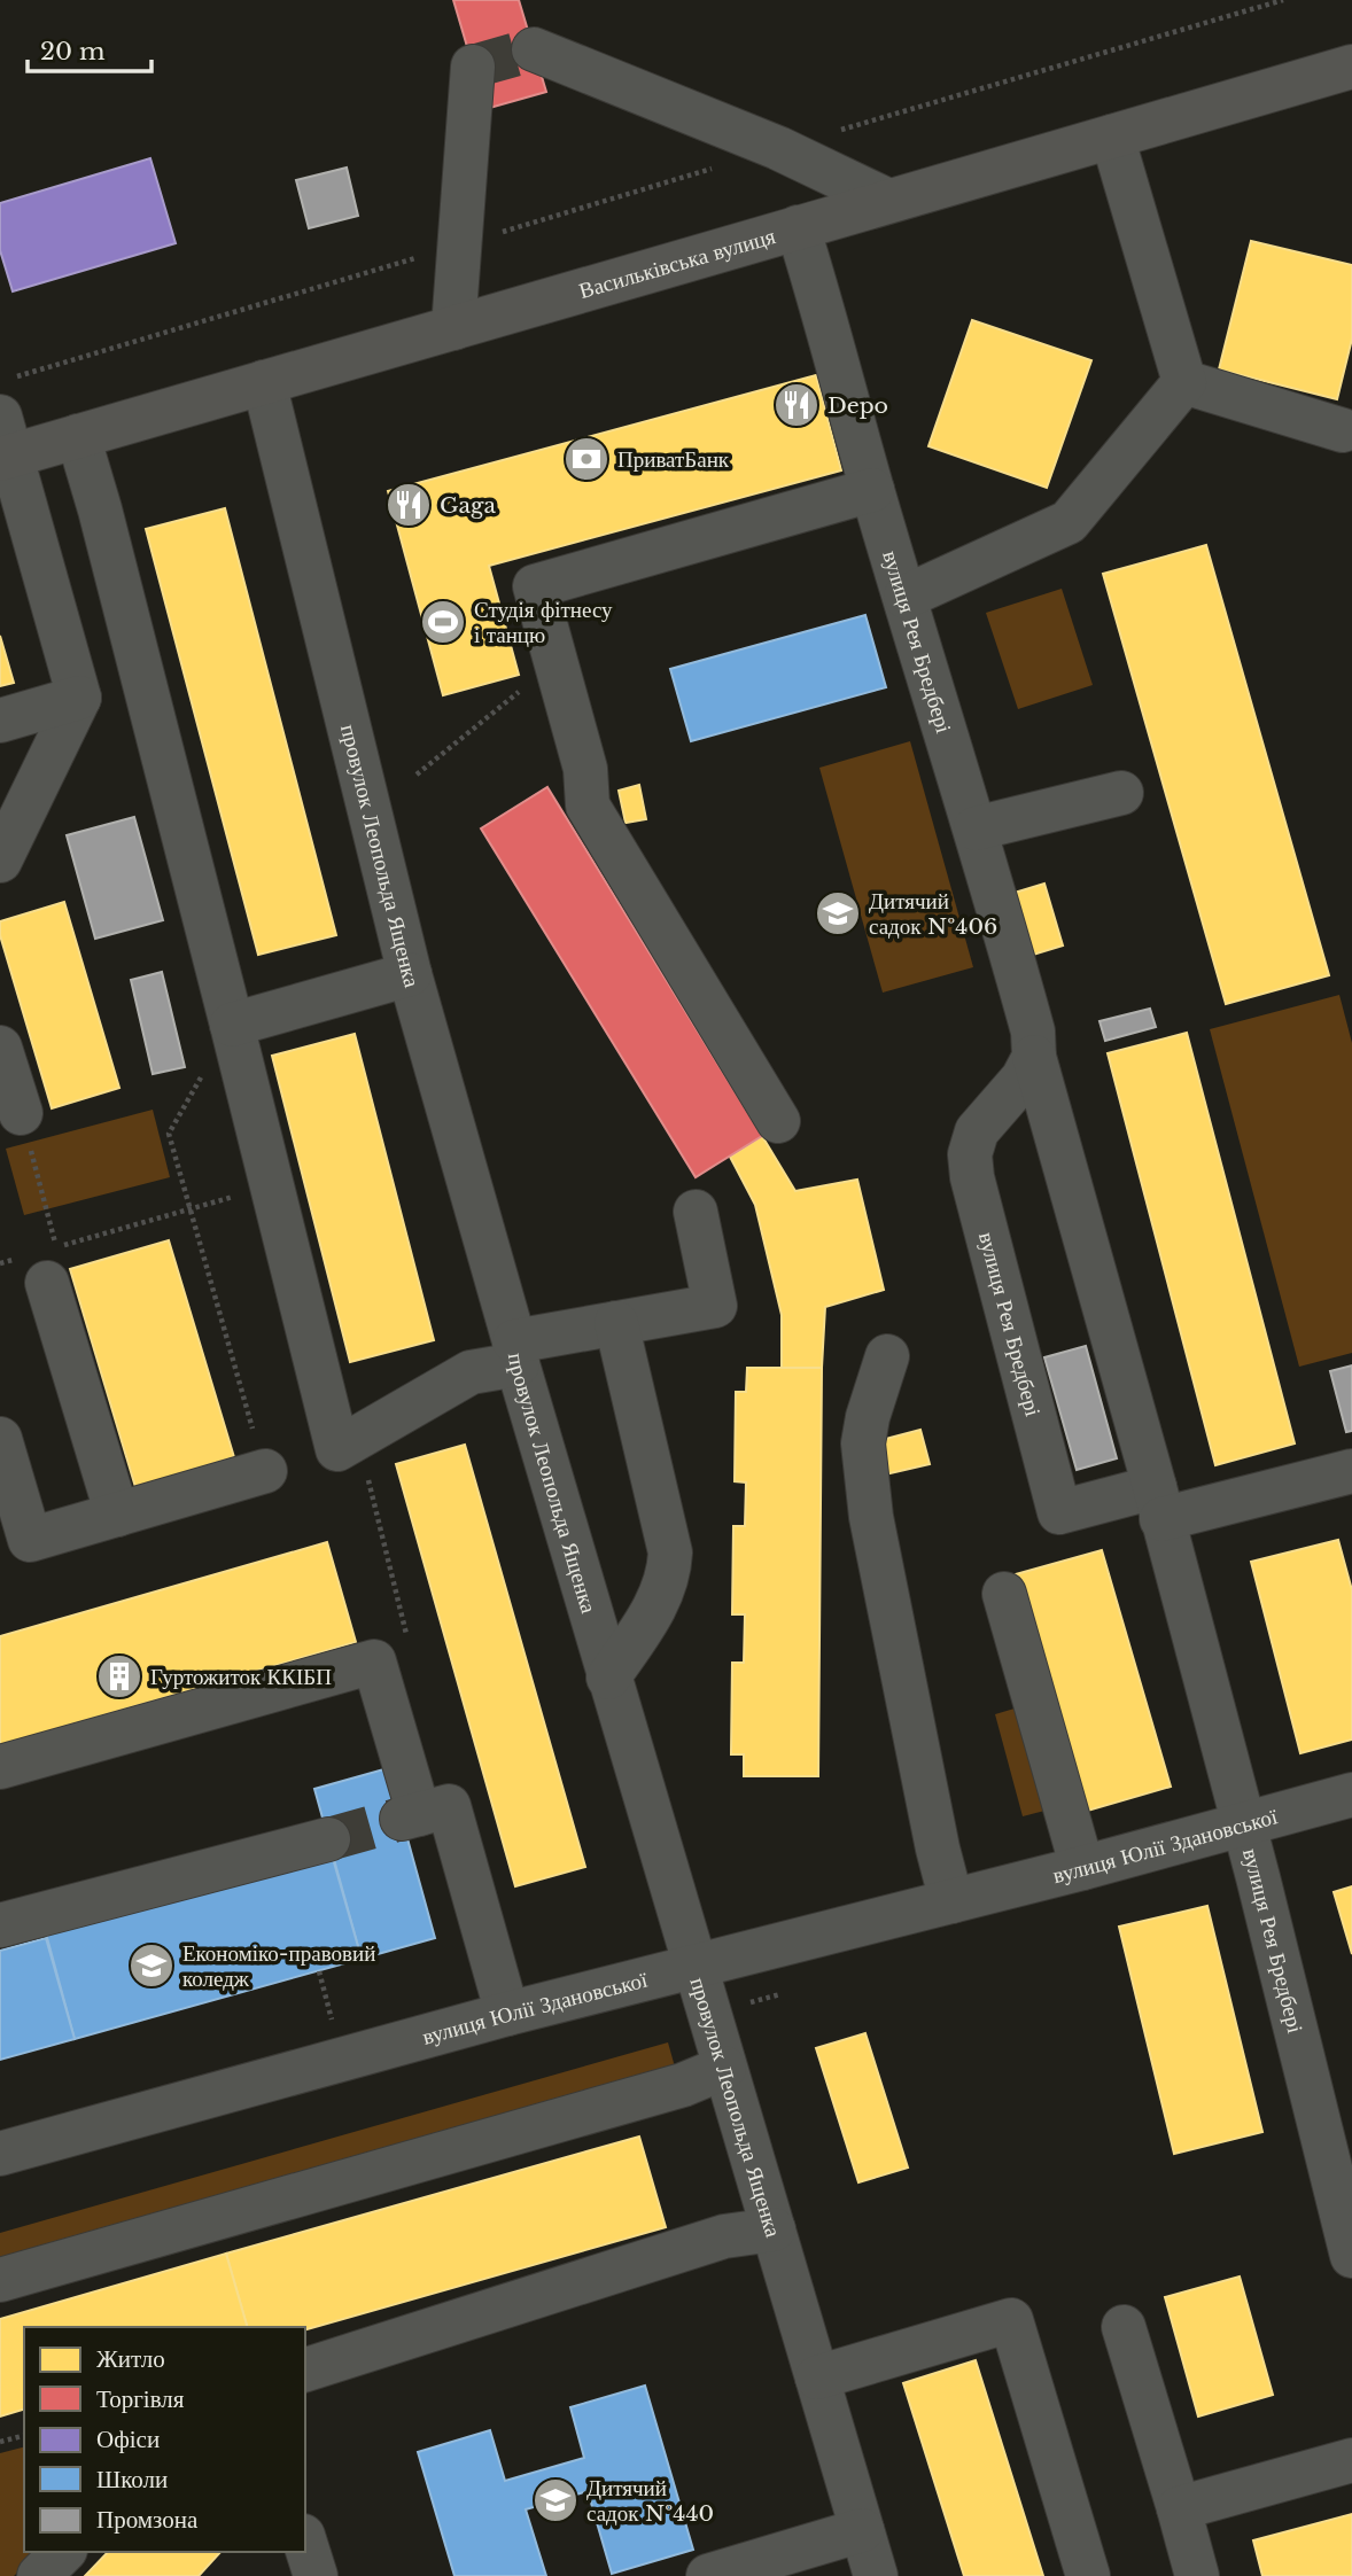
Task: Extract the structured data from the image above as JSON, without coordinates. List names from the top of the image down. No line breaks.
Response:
{"streets":{"main road":["Васильківська вулиця"],"street":["вулиця Рея Бредбері","провулок Леопольда Ященка","вулиця Юлії Здановської"]},"crossings":[["Васильківська вулиця","вулиця Рея Бредбері"],["Васильківська вулиця","провулок Леопольда Ященка"],["вулиця Рея Бредбері","вулиця Юлії Здановської"],["провулок Леопольда Ященка","вулиця Юлії Здановської"]],"places":{"restaurant":["Depo","Gaga"],"bank":["ПриватБанк"],"sports":["Студія фітнесу і танцю"],"school or university":["Дитячий садок №406","Економіко-правовий коледж","Дитячий садок №440"],"building":["Гуртожиток ККІБП"]},"legend":["Житло","Торгівля","Офіси","Школи","Промзона"],"scale_bar":"20 m"}
